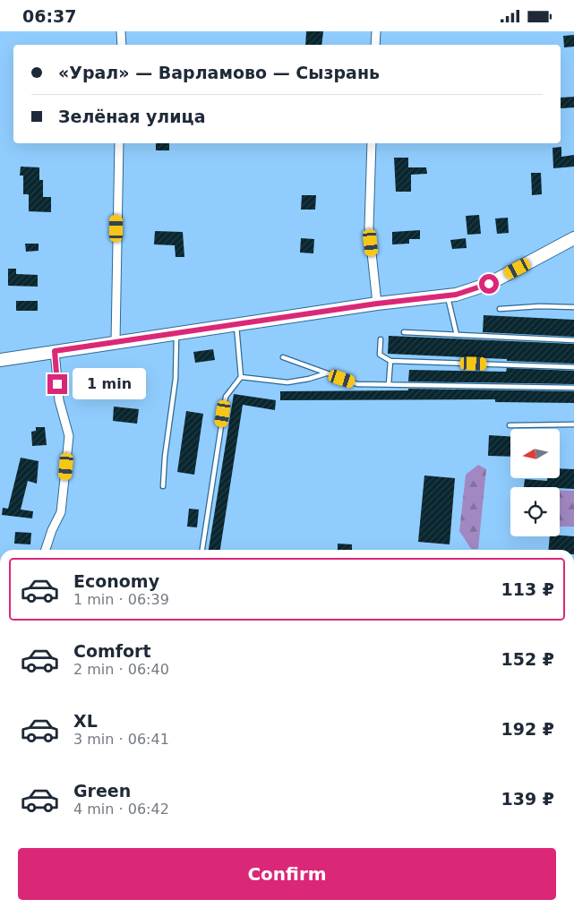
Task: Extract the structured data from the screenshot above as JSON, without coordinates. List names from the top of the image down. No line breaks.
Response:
{"north":"left","page":{"status":"06:37","banner":["«Урал» — Варламово — Сызрань","Зелёная улица"],"bubble":"1 min","list":[{"name":"Economy","note":"1 min · 06:39","value":"113 ₽"},{"name":"Comfort","note":"2 min · 06:40","value":"152 ₽"},{"name":"XL","note":"3 min · 06:41","value":"192 ₽"},{"name":"Green","note":"4 min · 06:42","value":"139 ₽"}],"buttons":"Confirm"}}
